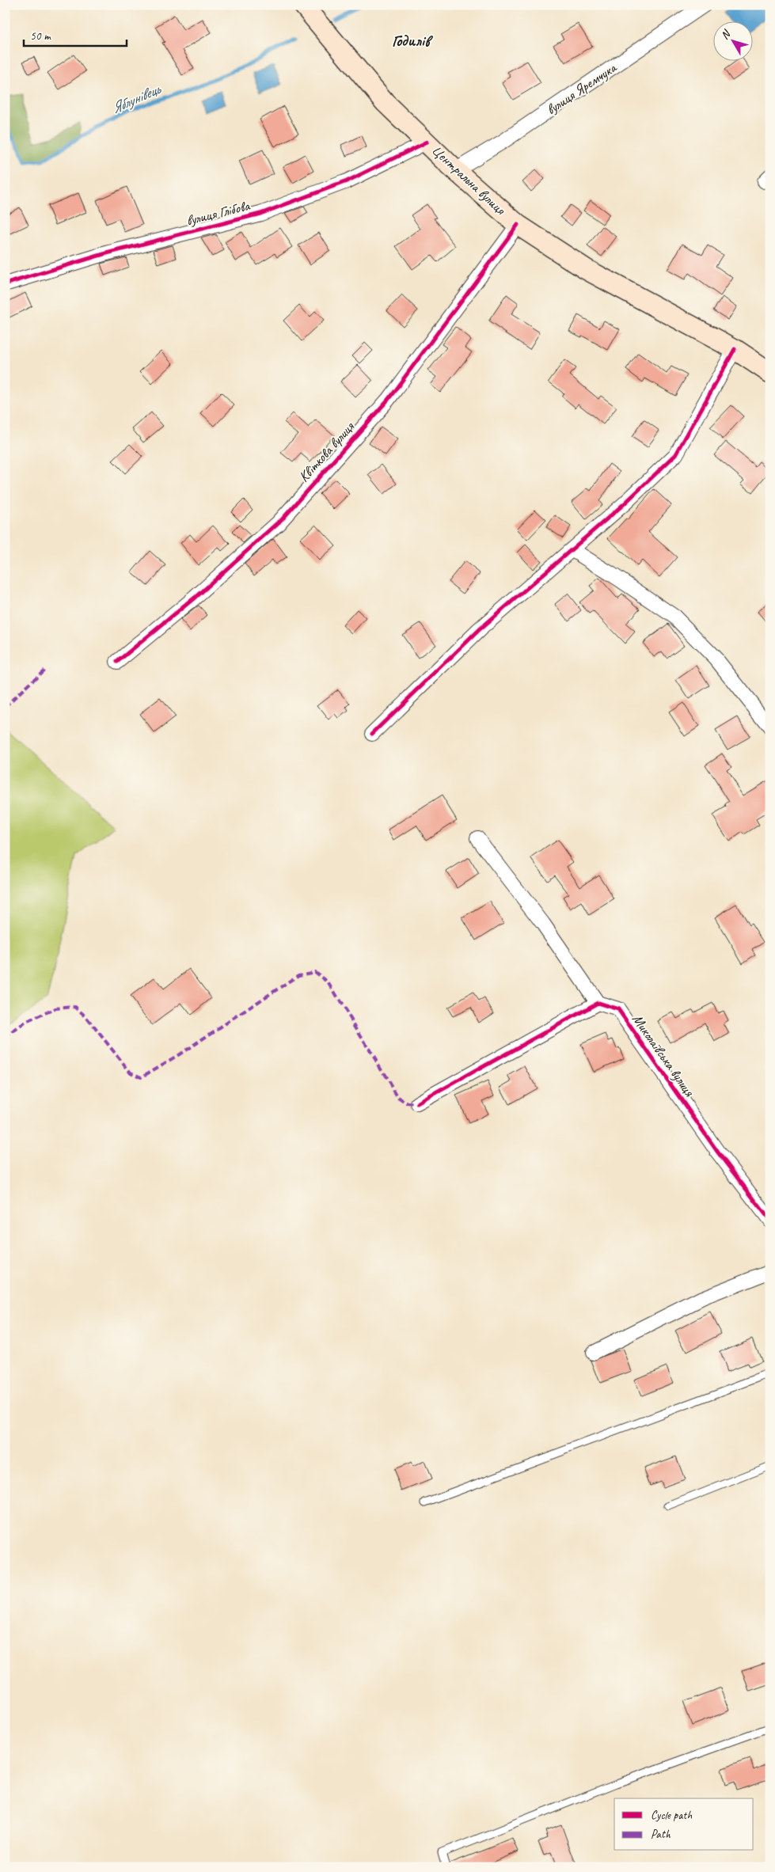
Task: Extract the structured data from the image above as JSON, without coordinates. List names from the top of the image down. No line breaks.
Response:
{"streets":{"main road":["Центральна вулиця"],"street":["вулиця Яремчука","вулиця Глібова","Квіткова вулиця","Миколаївська вулиця"]},"crossings":[["вулиця Яремчука","Центральна вулиця"],["Центральна вулиця","вулиця Глібова"],["Центральна вулиця","Квіткова вулиця"]],"districts":["Годилів"],"water":["Яблунівець"],"legend":["Cycle path","Path"],"scale_bar":"50 m","north":"top left"}
